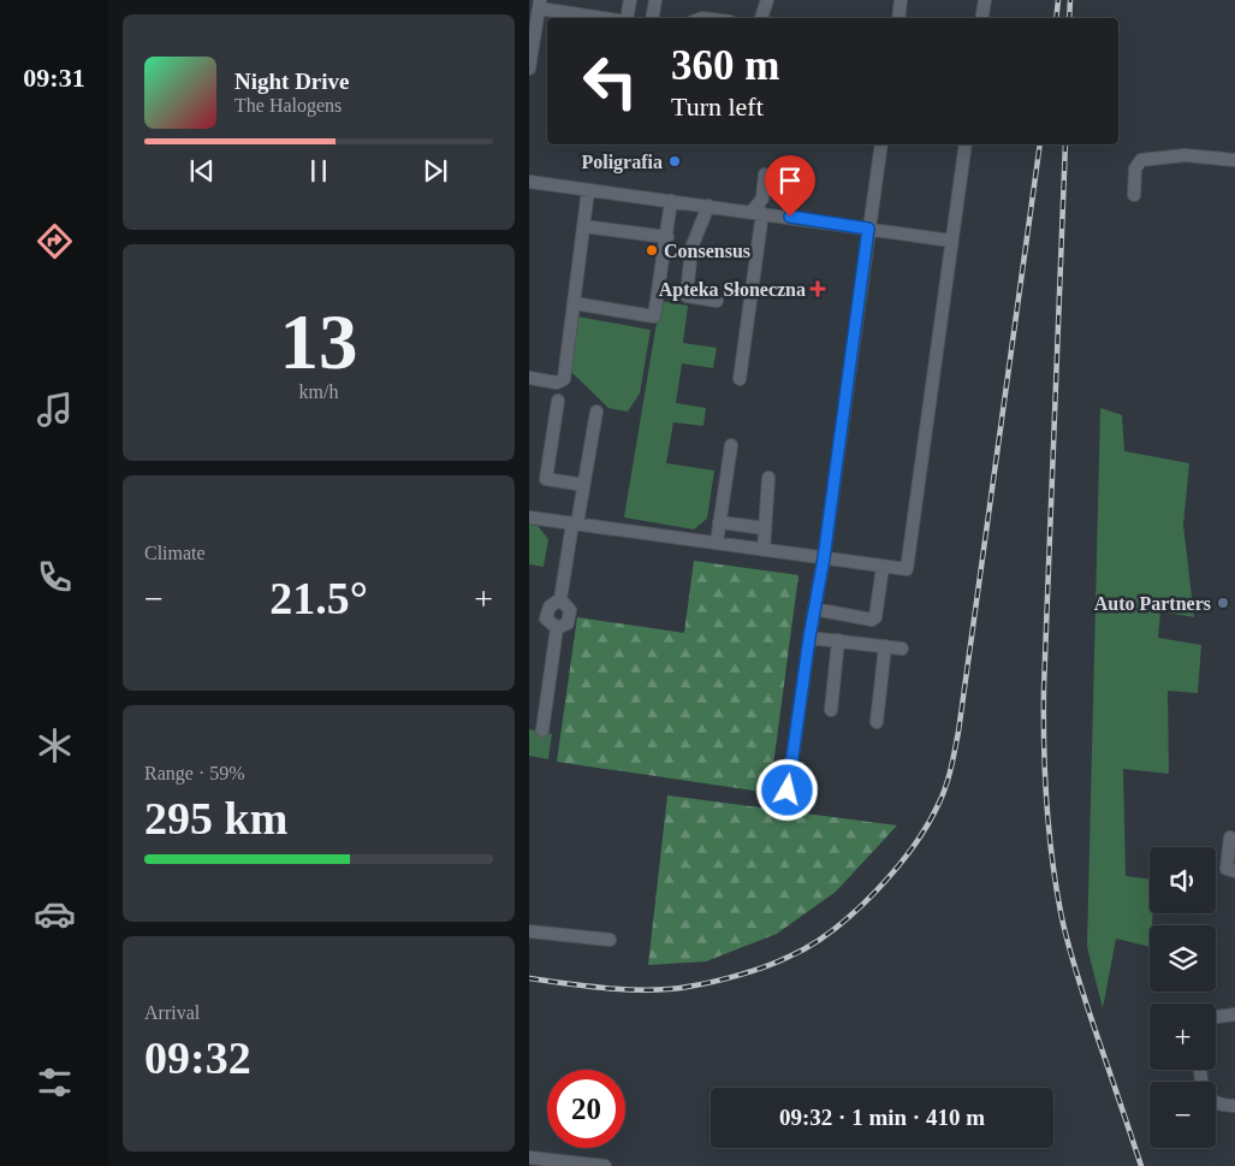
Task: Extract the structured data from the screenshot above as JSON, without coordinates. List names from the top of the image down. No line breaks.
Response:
{"places":{"other":["Poligrafia","Consensus","Auto Partners"],"health":["Apteka Słoneczna"]},"page":{"tabs":"09:31","turn":["360 m","Turn left"],"song":["Night Drive","The Halogens"],"tile":[["13","km/h"],"Climate",["Range · 59%","295 km"],["Arrival","09:32"]],"heat":["−","21.5°","+"],"map_buttons":["+","−"],"limit":"20","trip":"09:32 · 1 min · 410 m"}}
